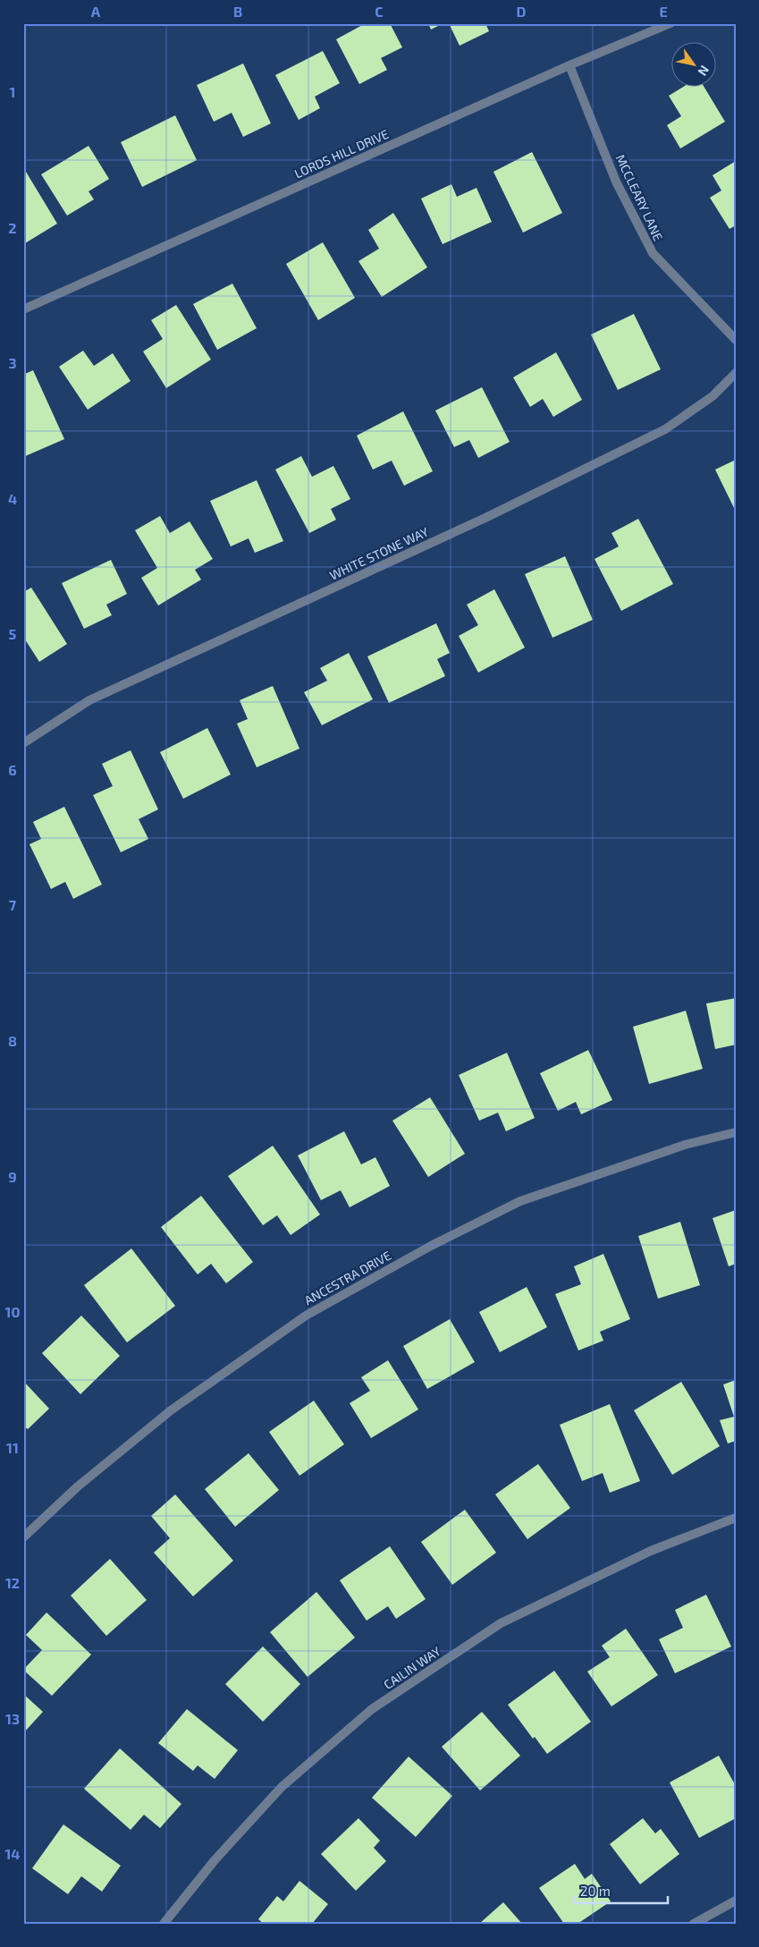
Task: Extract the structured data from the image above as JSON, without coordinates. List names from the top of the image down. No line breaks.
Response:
{"streets":{"street":["LORDS HILL DRIVE","MCCLEARY LANE","WHITE STONE WAY","ANCESTRA DRIVE","CAILIN WAY"]},"crossings":[["LORDS HILL DRIVE","MCCLEARY LANE"]],"scale_bar":"20 m","north":"bottom right","grid":{"columns":["A","B","C","D","E"],"rows":["1","2","3","4","5","6","7","8","9","10","11","12","13","14"]}}
